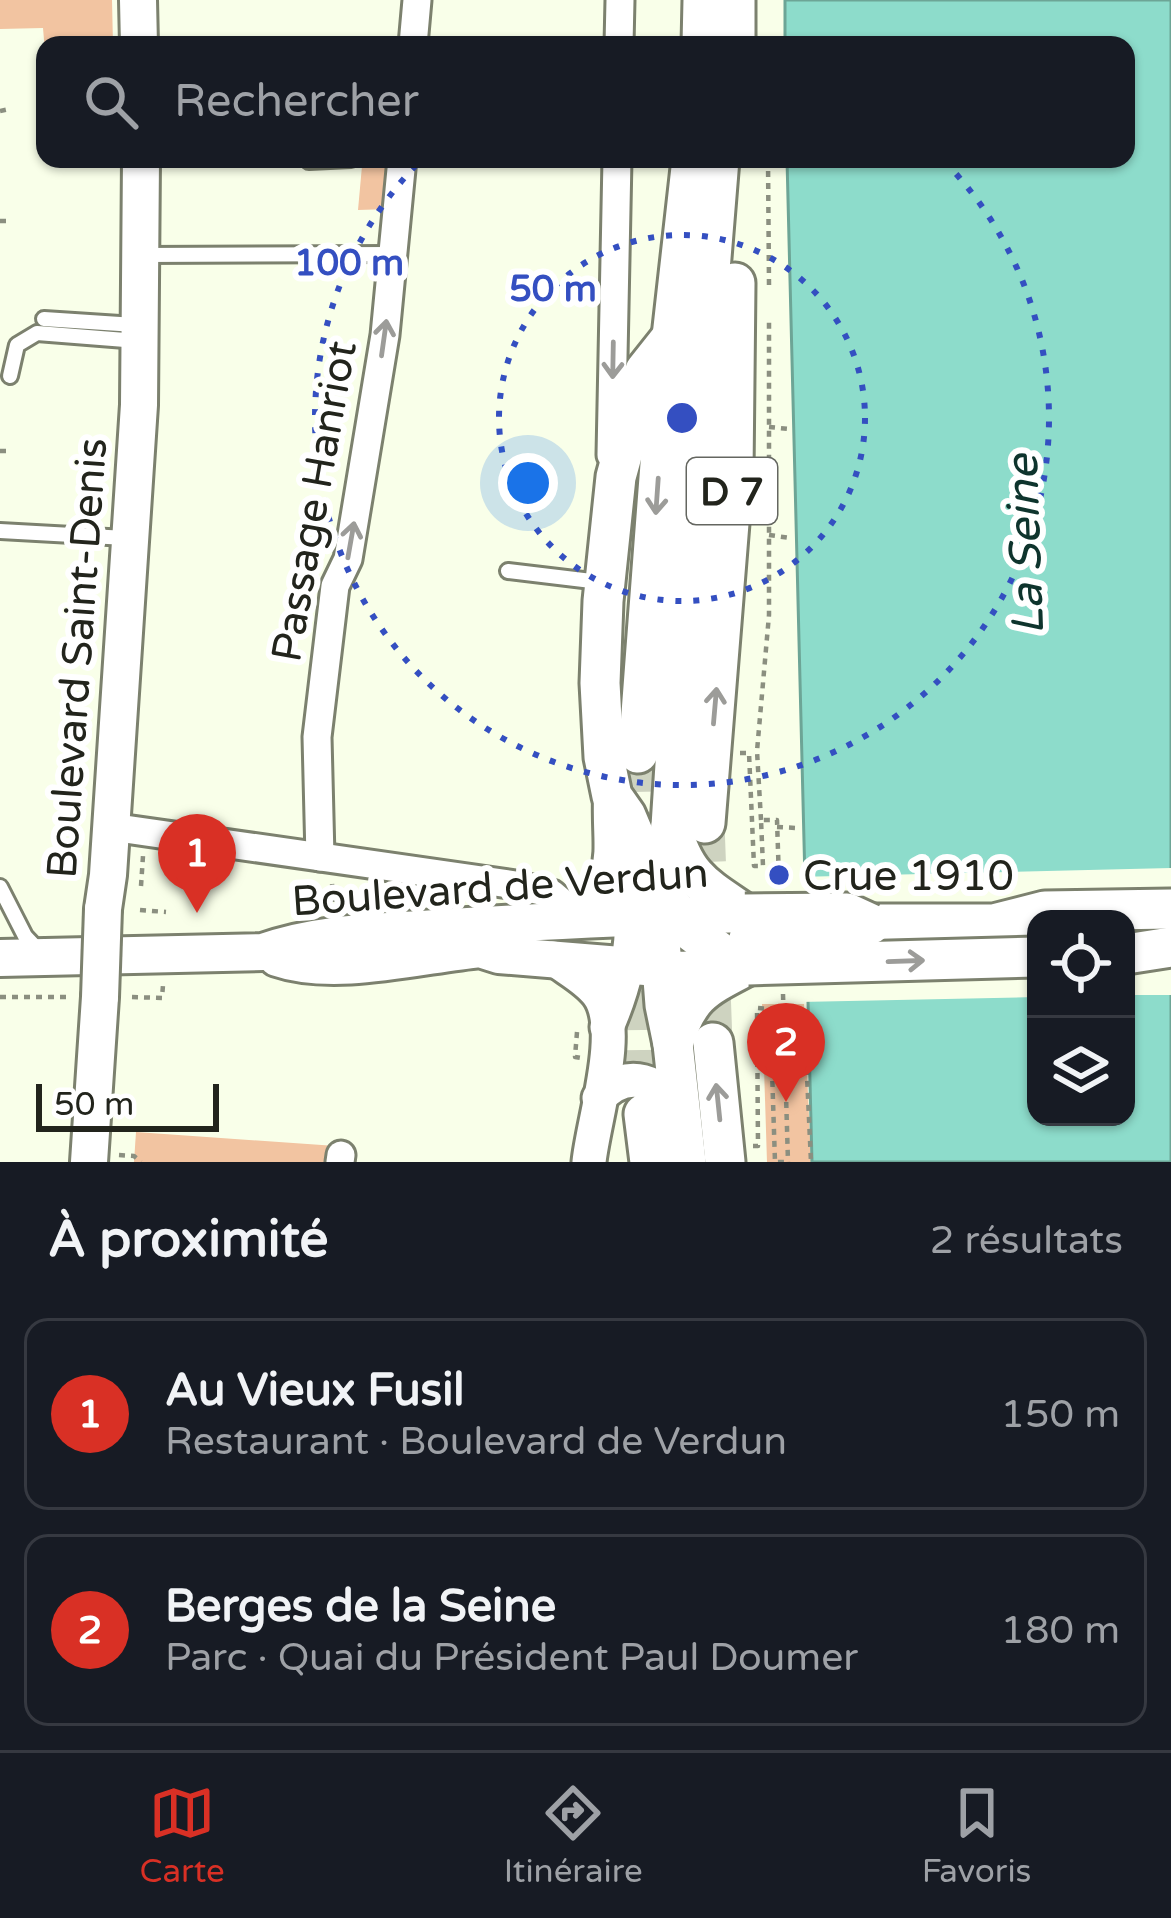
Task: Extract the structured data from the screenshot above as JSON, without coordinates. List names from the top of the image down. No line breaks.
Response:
{"streets":{"main road":["D 7","Boulevard Saint-Denis","Boulevard de Verdun"],"street":["Passage Hanriot"]},"crossings":[["D 7","Boulevard de Verdun"]],"one_way":["Passage Hanriot"],"water":["La Seine"],"places":["Crue 1910"],"scale_bar":"50 m","page":{"search":"Rechercher","pins":["1","2"],"scale":"50 m","heading":["À proximité","2 résultats"],"list":[{"mark":"1","name":"Au Vieux Fusil","note":"Restaurant · Boulevard de Verdun","value":"150 m"},{"mark":"2","name":"Berges de la Seine","note":"Parc · Quai du Président Paul Doumer","value":"180 m"}],"nav":["Carte","Itinéraire","Favoris"]},"rings":["100 m","50 m"]}
